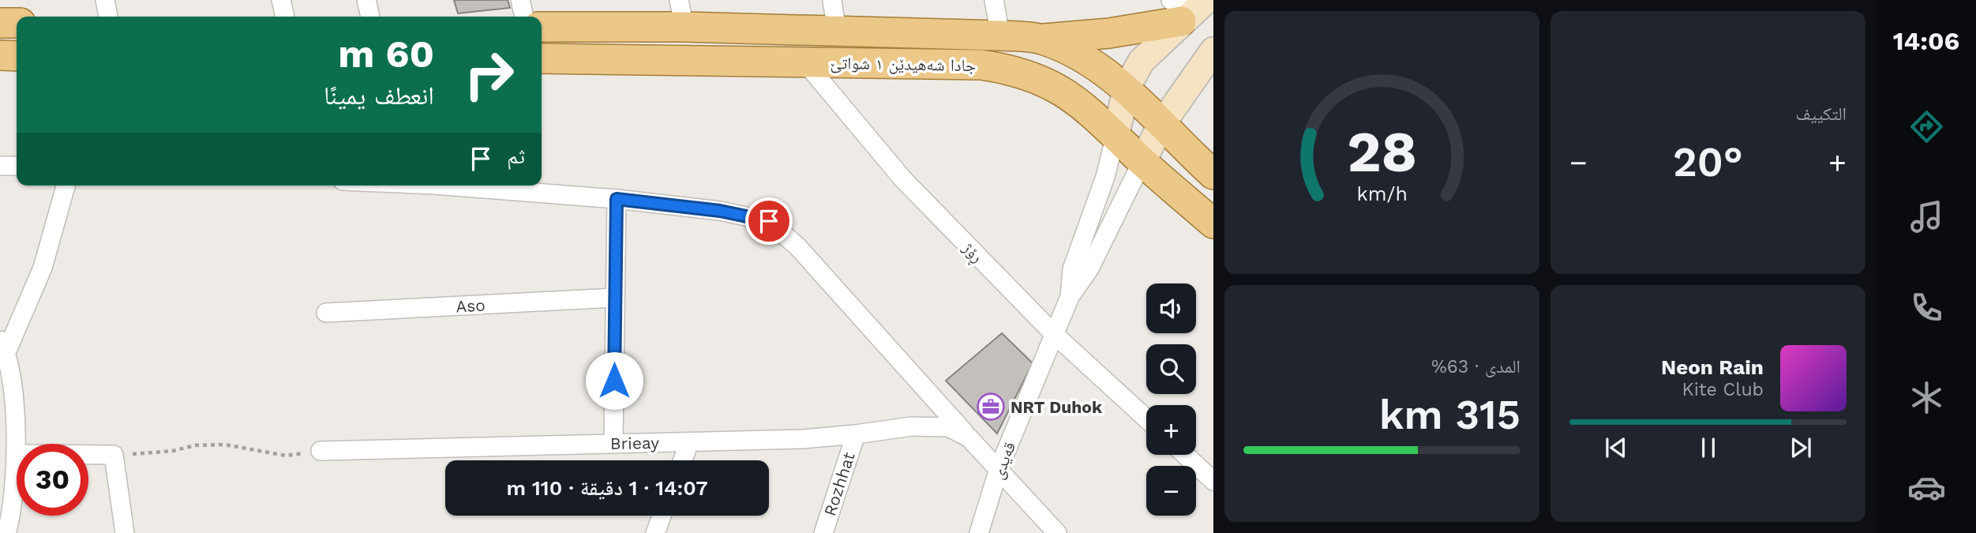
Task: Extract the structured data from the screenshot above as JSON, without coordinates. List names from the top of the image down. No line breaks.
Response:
{"streets":{"main road":["جادا شەهیدێن ١ شواتێ"],"street":["ڕۆژ","Aso","Brieay","قەیدی","Rozhhat"]},"crossings":[["جادا شەهیدێن ١ شواتێ","ڕۆژ"],["جادا شەهیدێن ١ شواتێ","قەیدی"],["ڕۆژ","قەیدی"],["Brieay","Rozhhat"]],"places":{"office":["NRT Duhok"]},"page":{"tabs":"14:06","tile":["التكييف",["المدى · 63%","315 km"]],"turn":["60 m","انعطف يمينًا"],"then":"ثم","heat":["−","20°","+"],"map_buttons":["+","−"],"song":["Neon Rain","Kite Club"],"limit":"30","trip":"14:07 · 1 دقيقة · 110 m","gauge":["28","km/h"]}}
